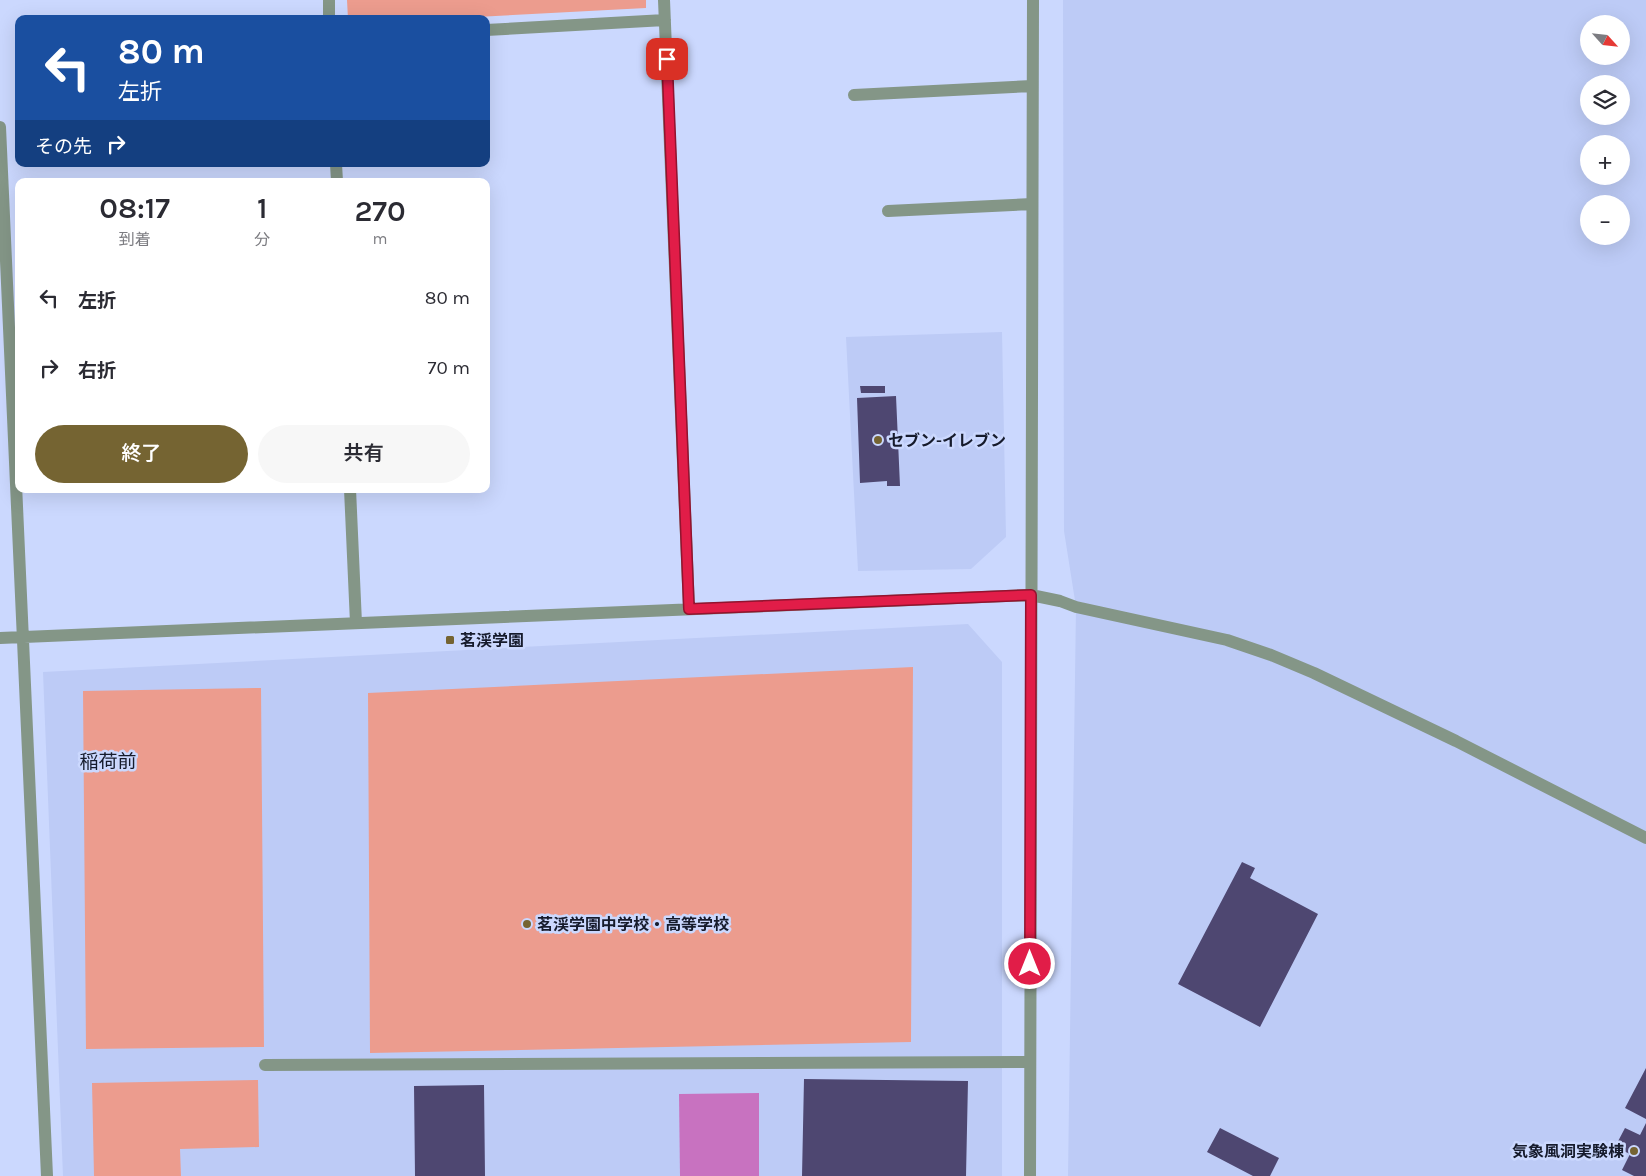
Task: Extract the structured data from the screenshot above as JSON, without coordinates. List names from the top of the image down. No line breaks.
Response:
{"districts":["稲荷前"],"places":{"other":["セブン-イレブン","茗渓学園中学校・高等学校","気象風洞実験棟"],"transit":["茗渓学園"]},"north":"bottom right","page":{"map_buttons":["+","−"],"turn":["80 m","左折"],"then":"その先","eta":["08:17","到着","1","分","270","m"],"list":[{"name":"左折","value":"80 m"},{"name":"右折","value":"70 m"}],"buttons":["終了","共有"]}}
